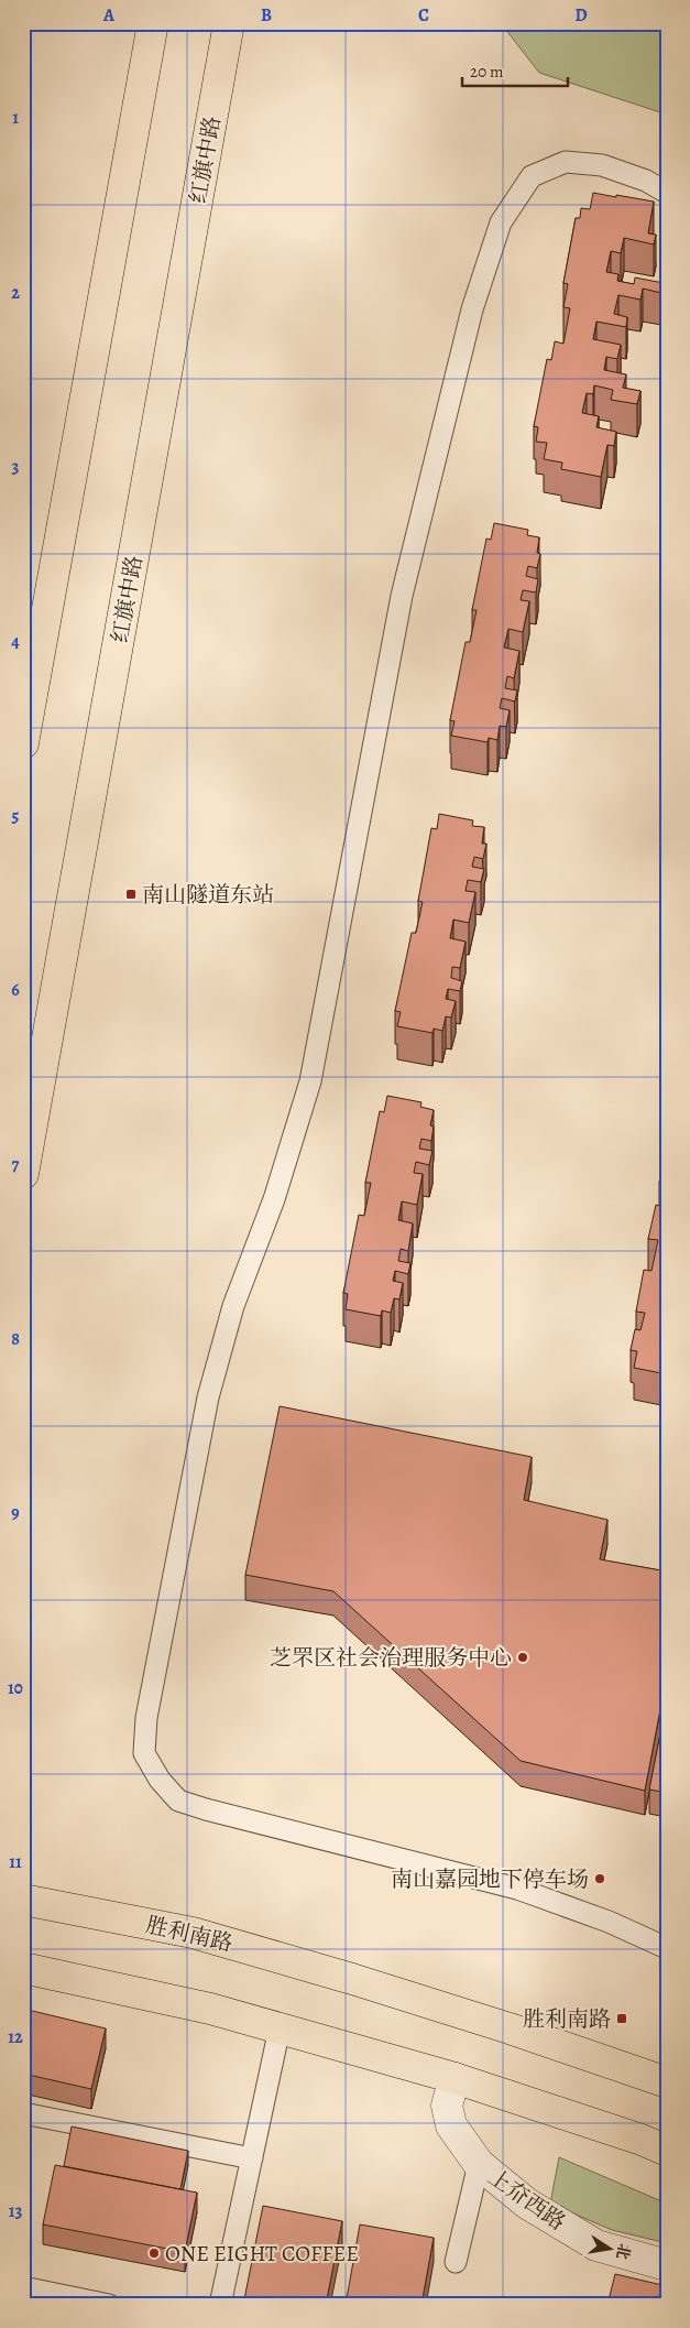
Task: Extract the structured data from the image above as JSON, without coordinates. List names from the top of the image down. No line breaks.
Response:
{"streets":{"main road":["红旗中路","胜利南路"],"street":["上夼西路"]},"places":{"transit":["南山隧道东站","胜利南路"],"other":["芝罘区社会治理服务中心","南山嘉园地下停车场","ONE EIGHT COFFEE"]},"scale_bar":"20 m","north":"right","grid":{"columns":["A","B","C","D"],"rows":["1","2","3","4","5","6","7","8","9","10","11","12","13"]}}
